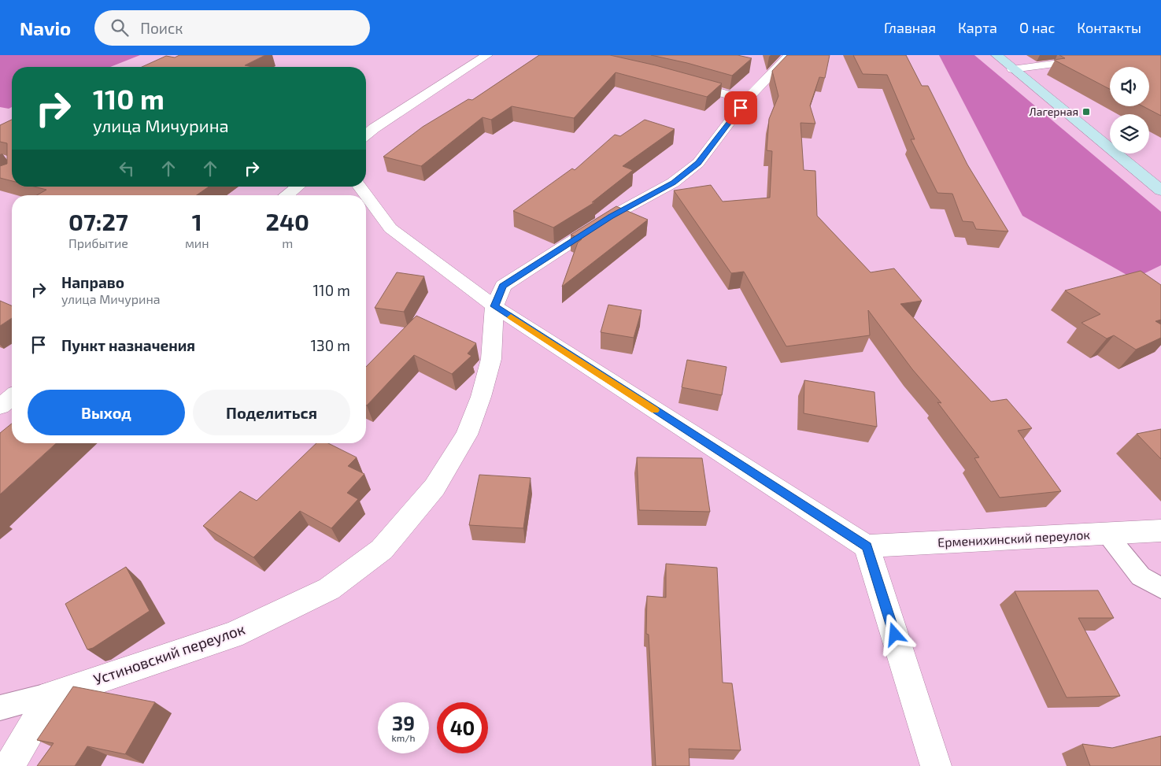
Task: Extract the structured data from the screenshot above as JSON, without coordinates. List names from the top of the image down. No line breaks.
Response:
{"streets":{"street":["Ерменихинский переулок","Устиновский переулок"]},"places":{"transit":["Лагерная"]},"page":{"header":"Navio","search":"Поиск","nav":["Главная","Карта","О нас","Контакты"],"turn":["110 m","улица Мичурина"],"eta":["07:27","Прибытие","1","мин","240","m"],"list":[{"name":"Направо","note":"улица Мичурина","value":"110 m"},{"name":"Пункт назначения","value":"130 m"}],"buttons":["Выход","Поделиться"],"speed":"39 km/h","limit":"40"}}
